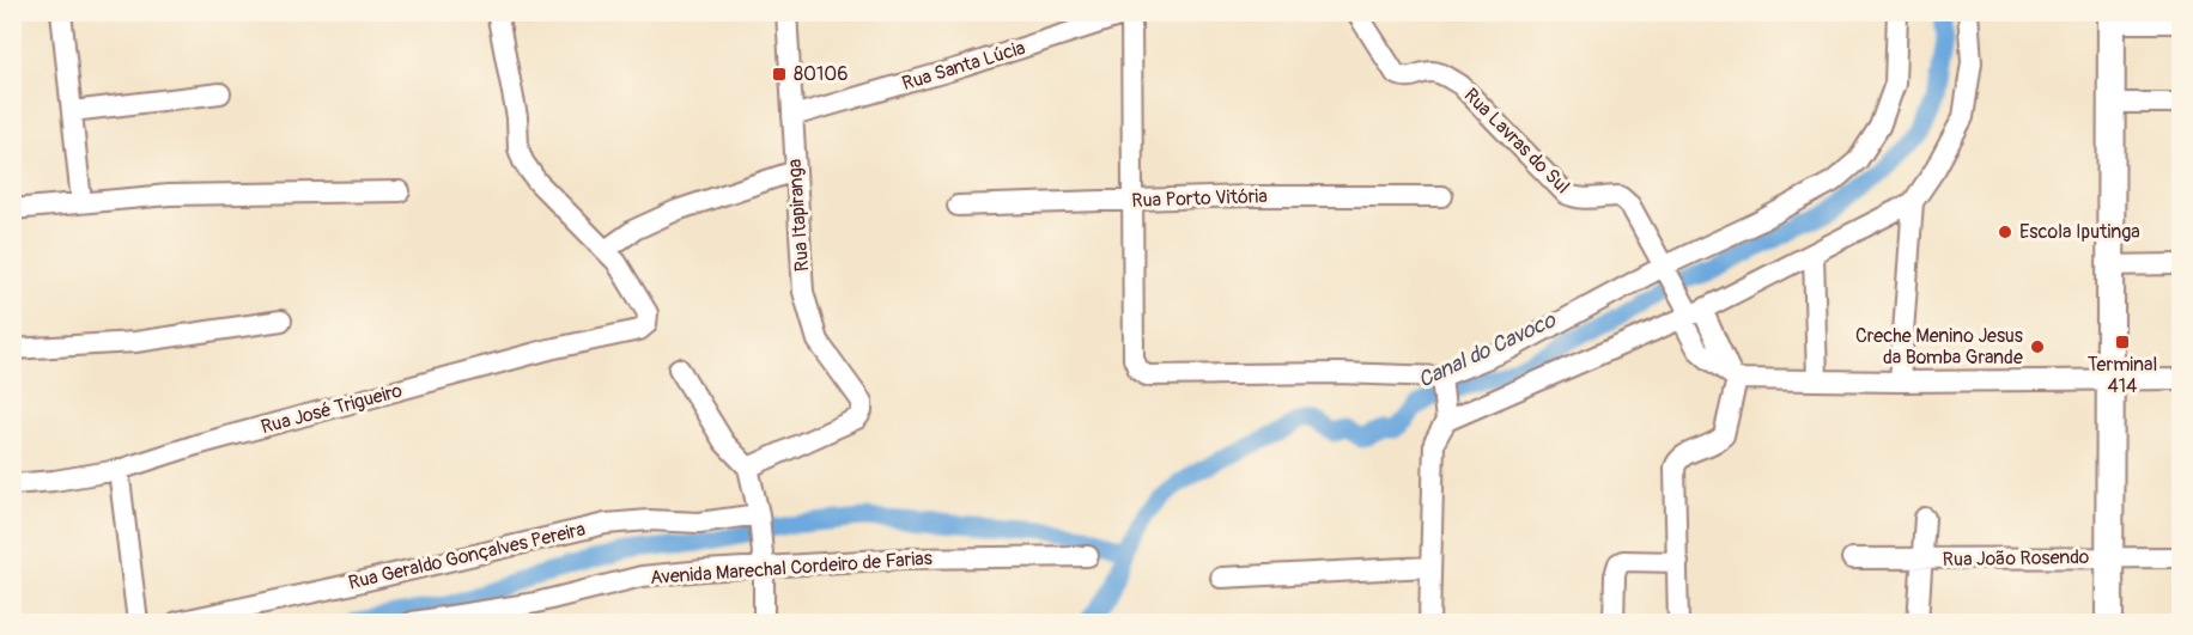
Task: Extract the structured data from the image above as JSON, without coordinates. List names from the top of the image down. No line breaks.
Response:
{"streets":{"street":["Rua Santa Lúcia","Rua Lavras do Sul","Rua Porto Vitória","Rua Itapiranga","Rua José Trigueiro","Rua Geraldo Gonçalves Pereira","Rua João Rosendo","Avenida Marechal Cordeiro de Farias"]},"crossings":[["Rua Santa Lúcia","Rua Itapiranga"]],"water":["Canal do Cavoco"],"places":{"transit":["80106","Terminal 414"],"other":["Escola Iputinga","Creche Menino Jesus da Bomba Grande"]}}
